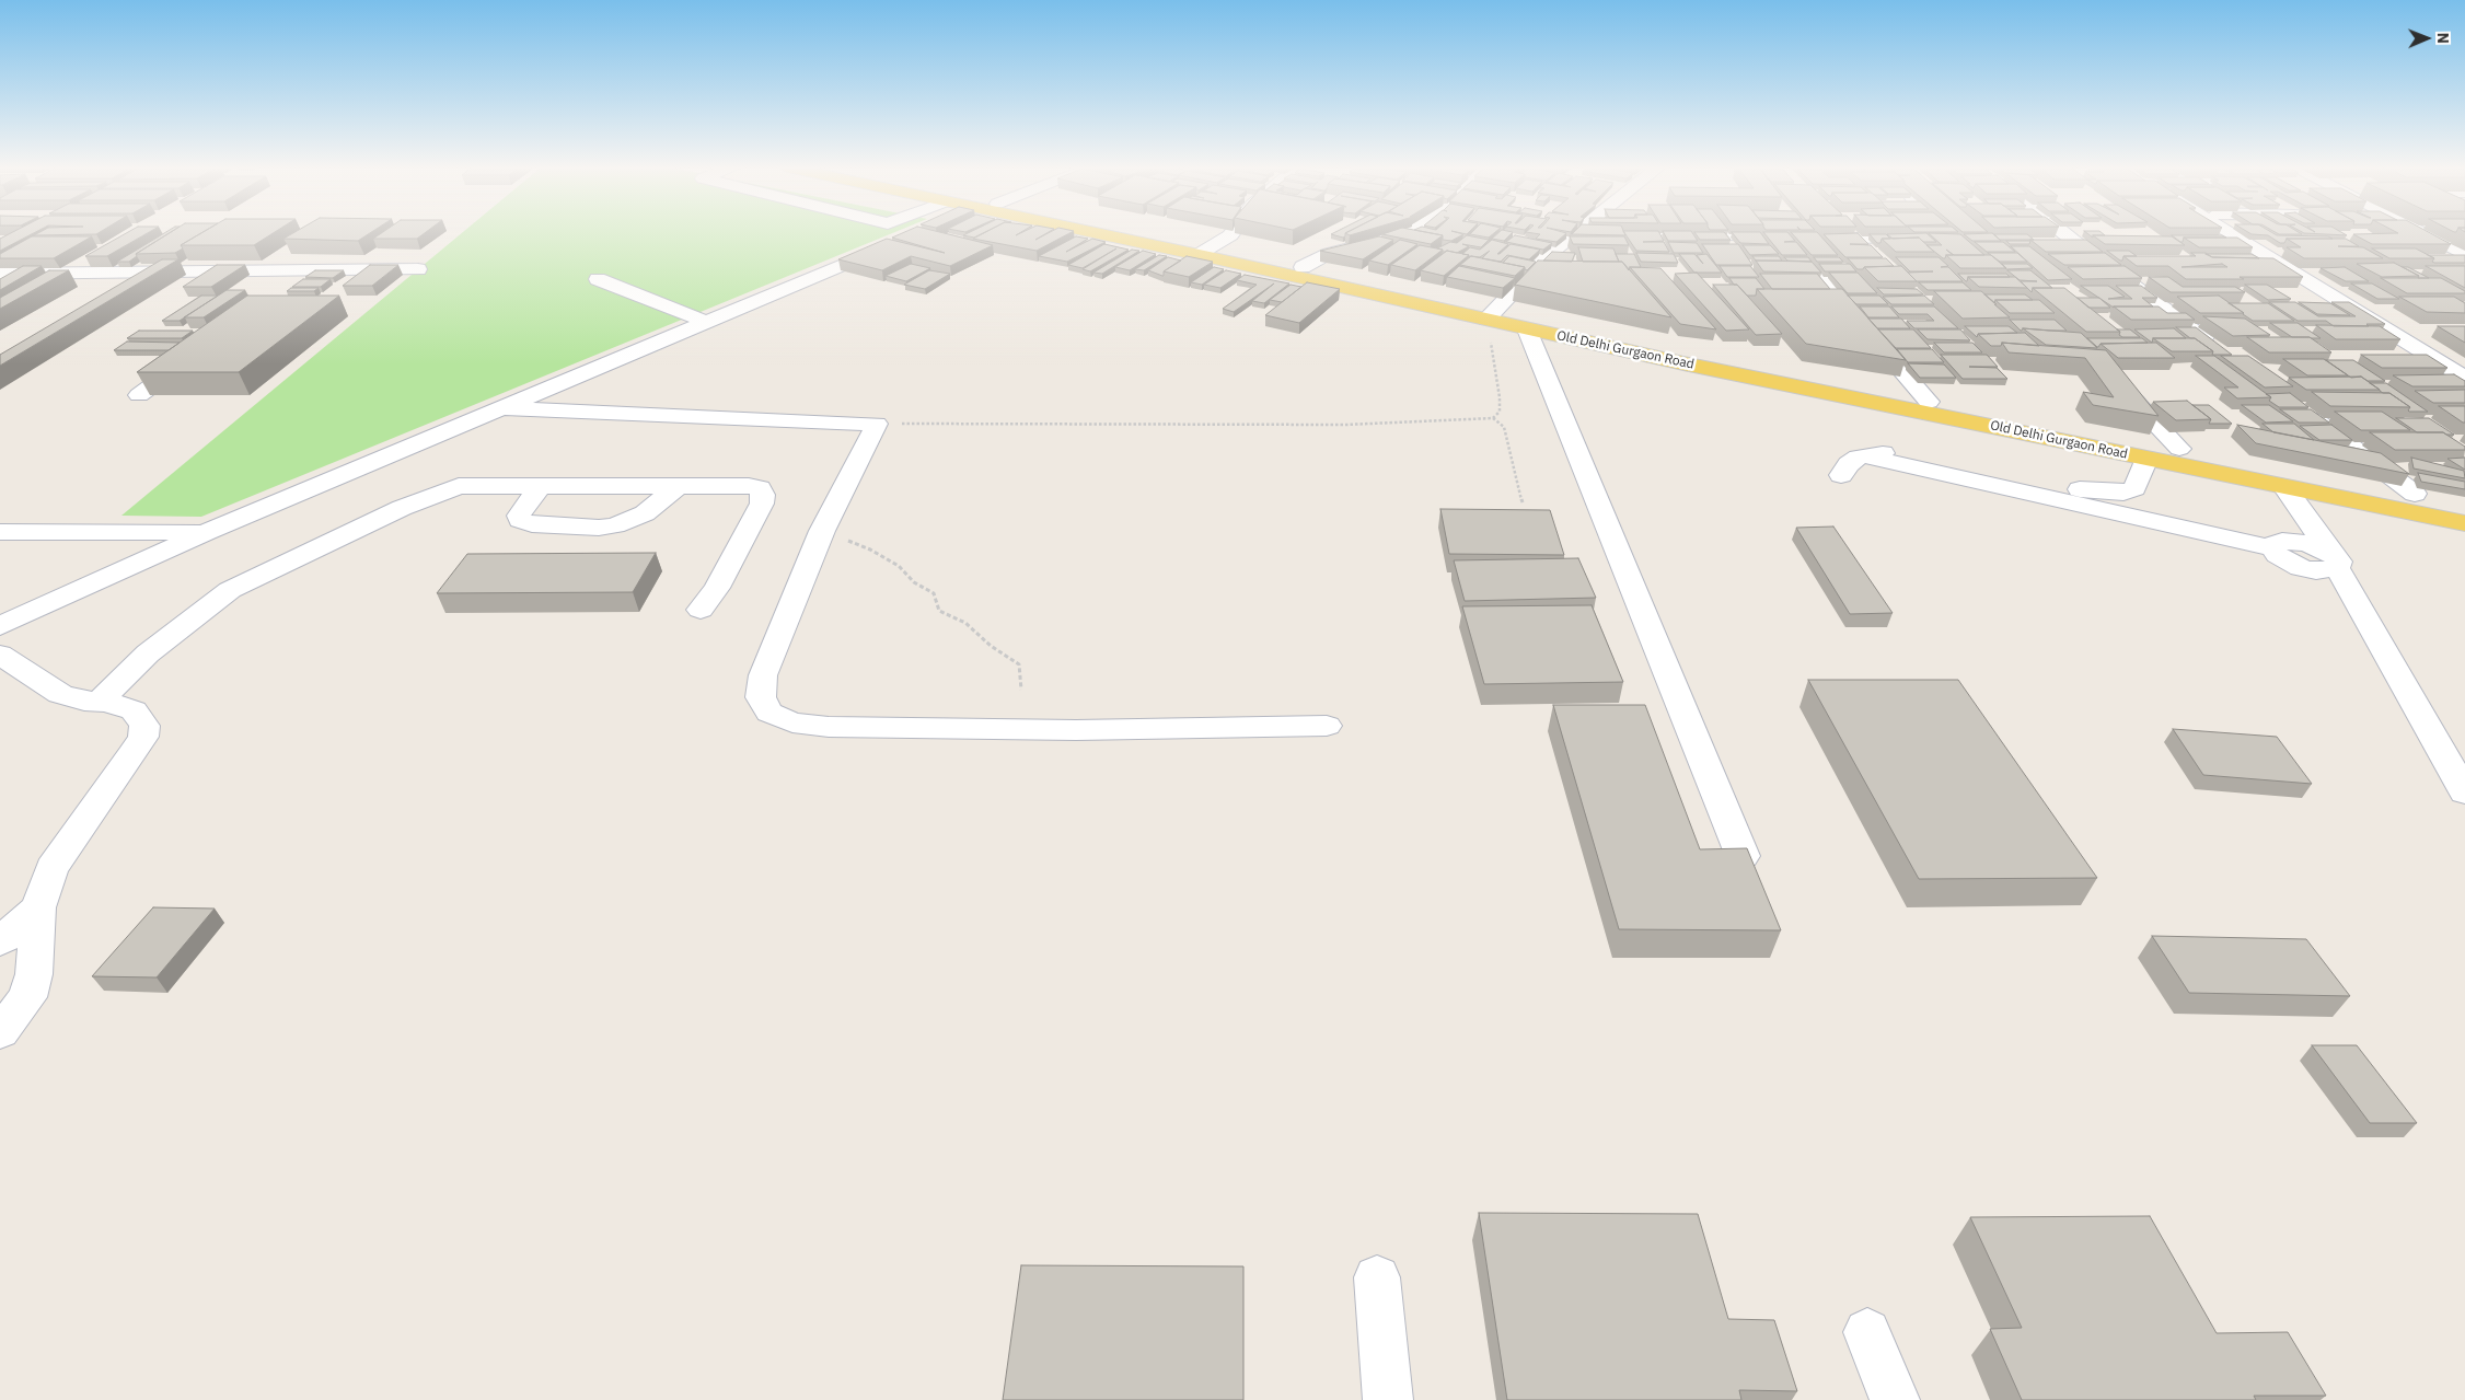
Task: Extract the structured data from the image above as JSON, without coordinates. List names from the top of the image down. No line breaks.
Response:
{"streets":{"main road":["Old Delhi Gurgaon Road"]},"north":"right"}
